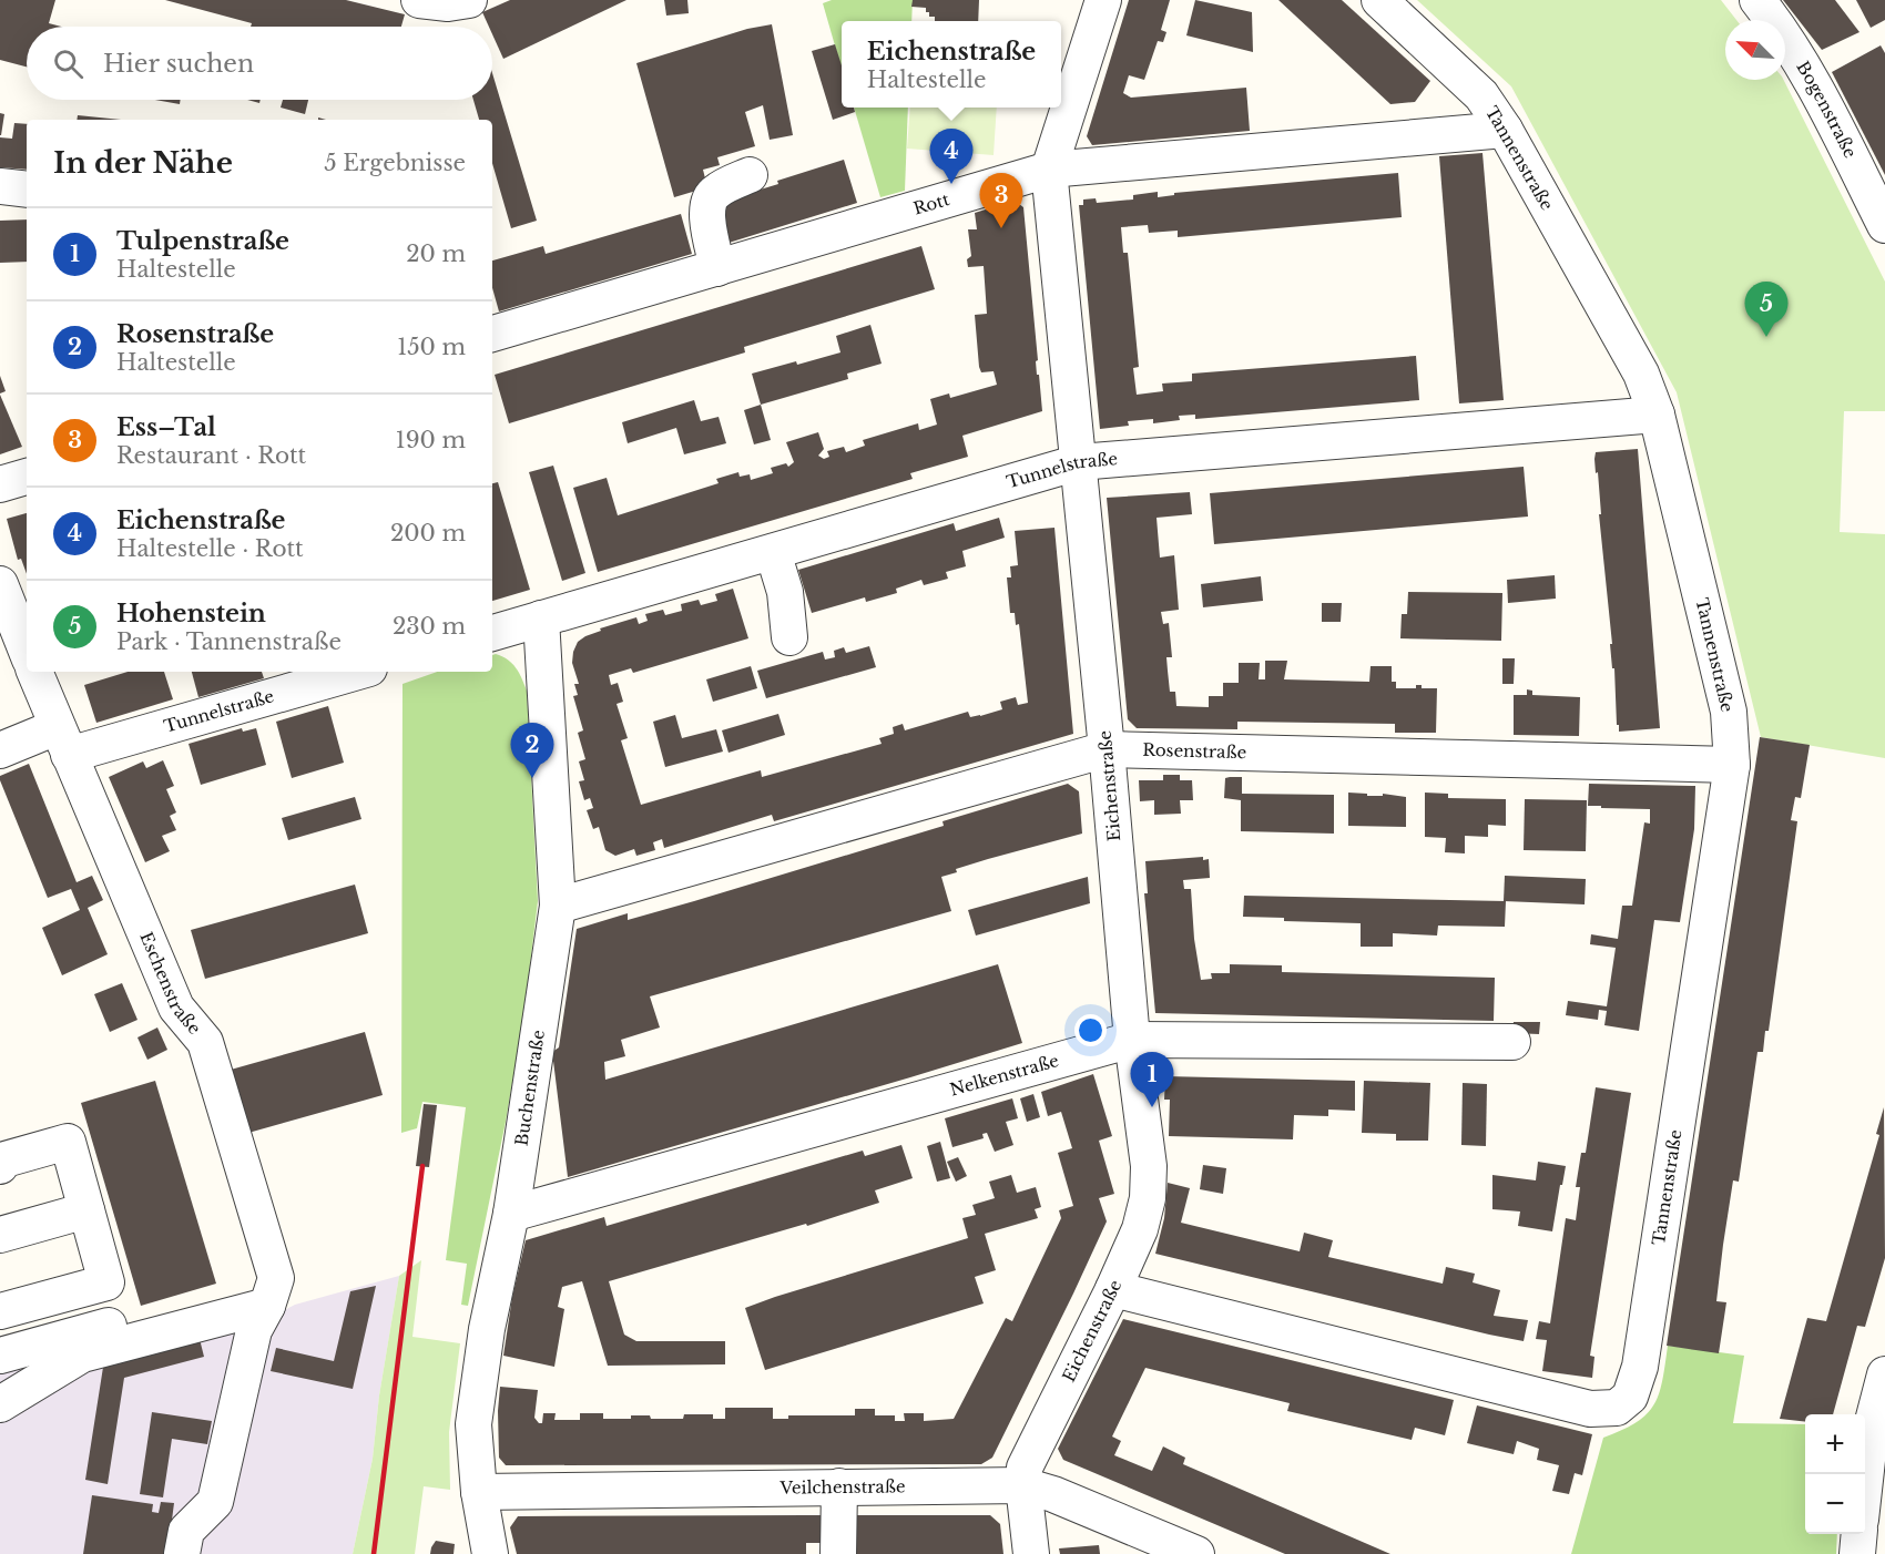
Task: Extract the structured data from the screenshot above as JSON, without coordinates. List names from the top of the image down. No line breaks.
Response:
{"streets":{"street":["Bogenstraße","Tannenstraße","Rott","Tunnelstraße","Rosenstraße","Eichenstraße","Eschenstraße","Nelkenstraße","Buchenstraße","Veilchenstraße"]},"crossings":[["Tannenstraße","Rott"],["Tannenstraße","Tunnelstraße"],["Tannenstraße","Rosenstraße"],["Tannenstraße","Eichenstraße"],["Rott","Eichenstraße"],["Tunnelstraße","Eichenstraße"],["Tunnelstraße","Eschenstraße"],["Tunnelstraße","Buchenstraße"],["Rosenstraße","Eichenstraße"],["Rosenstraße","Buchenstraße"],["Eichenstraße","Nelkenstraße"],["Eichenstraße","Veilchenstraße"],["Nelkenstraße","Buchenstraße"],["Buchenstraße","Veilchenstraße"]],"north":"top left","page":{"popup":["Eichenstraße","Haltestelle"],"search":"Hier suchen","heading":["In der Nähe","5 Ergebnisse"],"pins":["4","3","5","2","1"],"list":[{"mark":"1","name":"Tulpenstraße","note":"Haltestelle","value":"20 m"},{"mark":"2","name":"Rosenstraße","note":"Haltestelle","value":"150 m"},{"mark":"3","name":"Ess–Tal","note":"Restaurant · Rott","value":"190 m"},{"mark":"4","name":"Eichenstraße","note":"Haltestelle · Rott","value":"200 m"},{"mark":"5","name":"Hohenstein","note":"Park · Tannenstraße","value":"230 m"}],"map_buttons":["+","−"]}}
